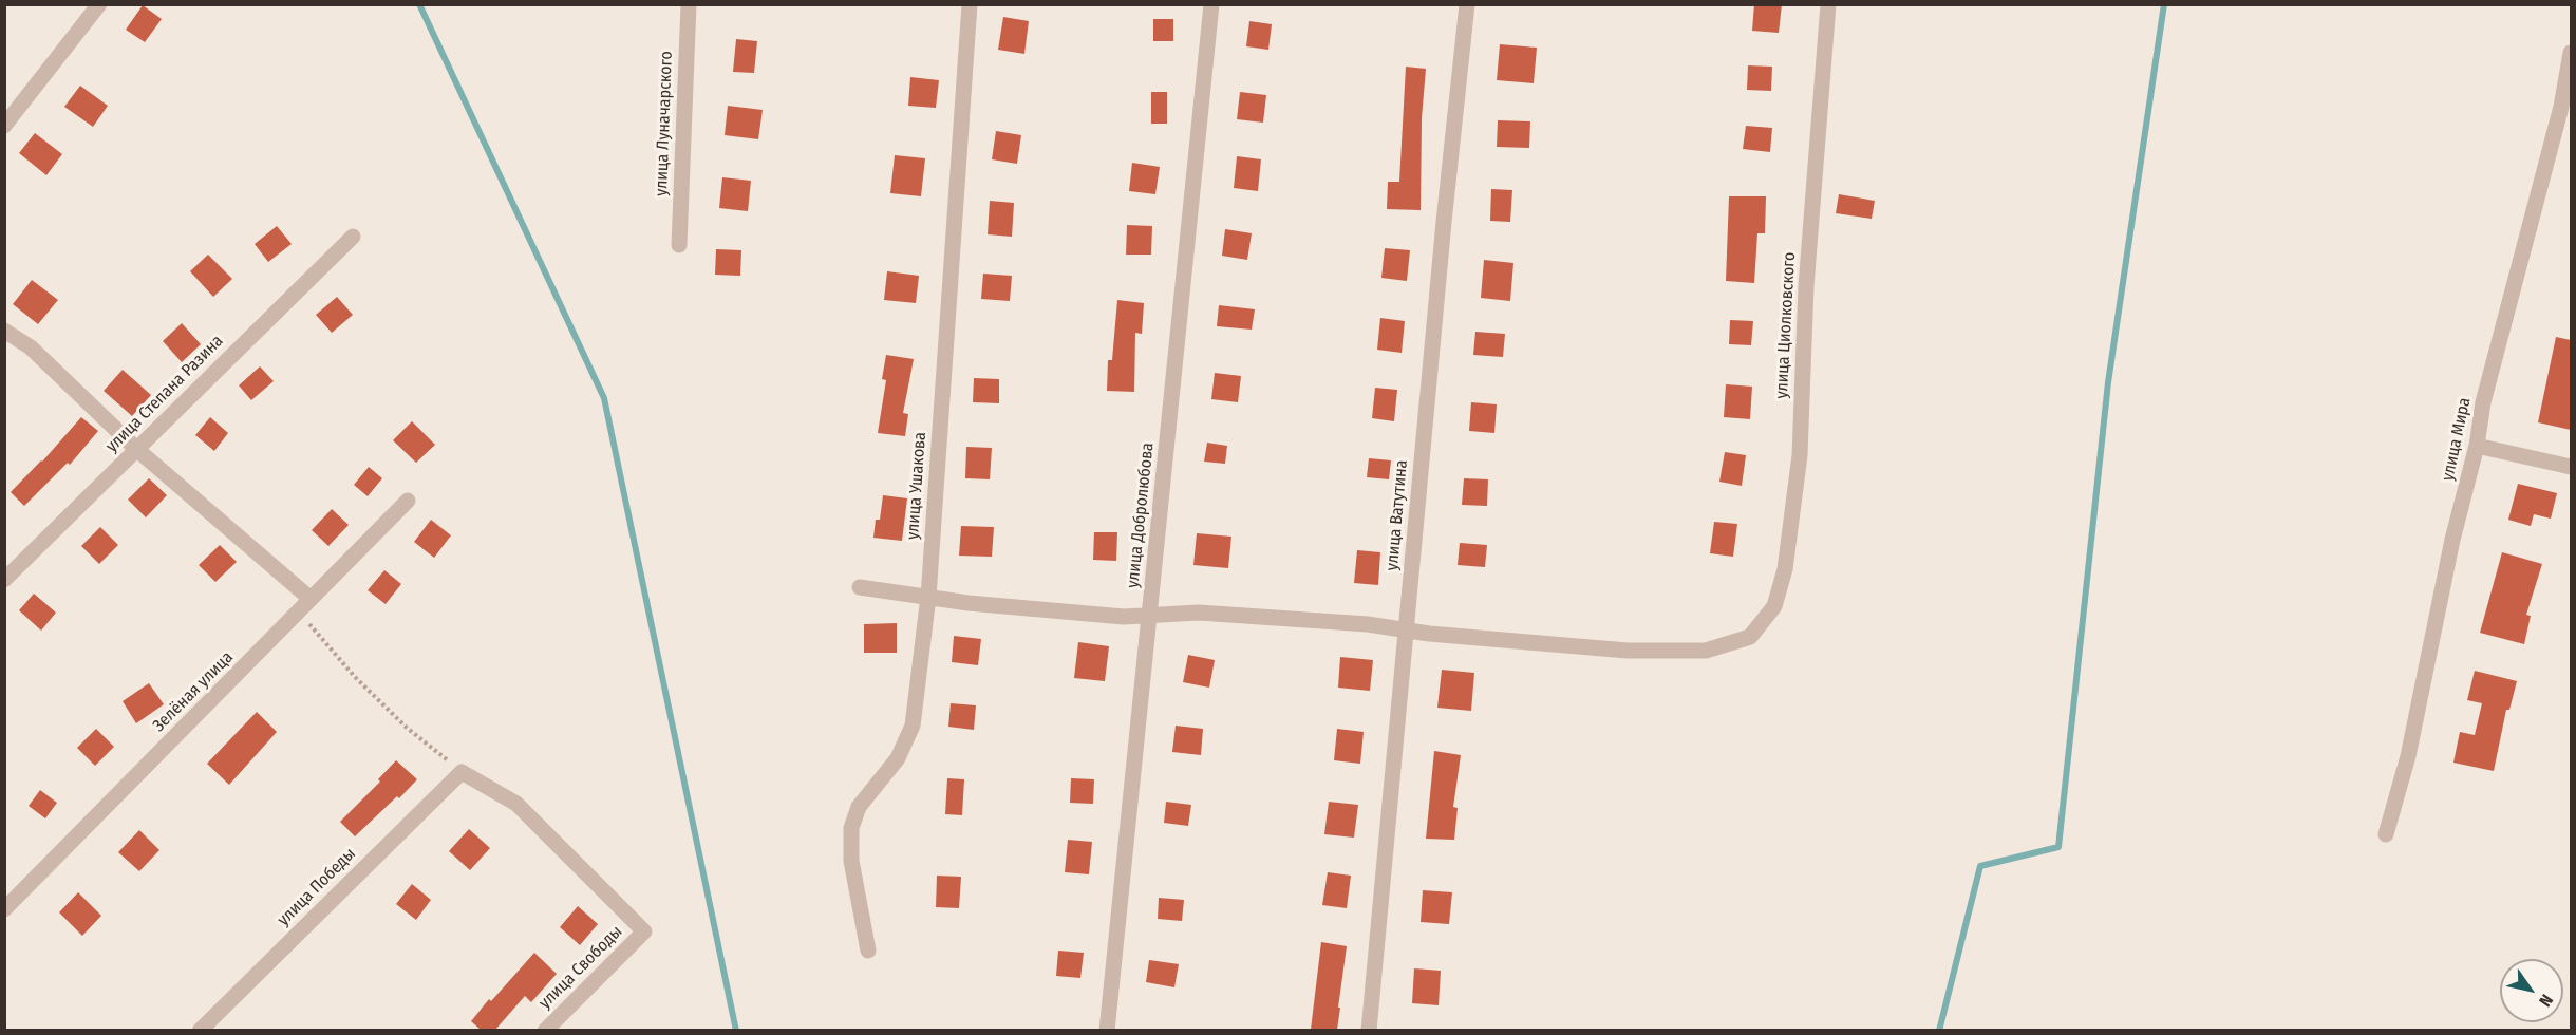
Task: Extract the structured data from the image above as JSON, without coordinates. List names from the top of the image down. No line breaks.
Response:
{"streets":{"street":["улица Луначарского","улица Циолковского","улица Степана Разина","улица Мира","улица Ушакова","улица Добролюбова","улица Ватутина","Зелёная улица","улица Победы","улица Свободы"]},"crossings":[["улица Циолковского","улица Ватутина"],["улица Победы","улица Свободы"]],"north":"bottom right"}
